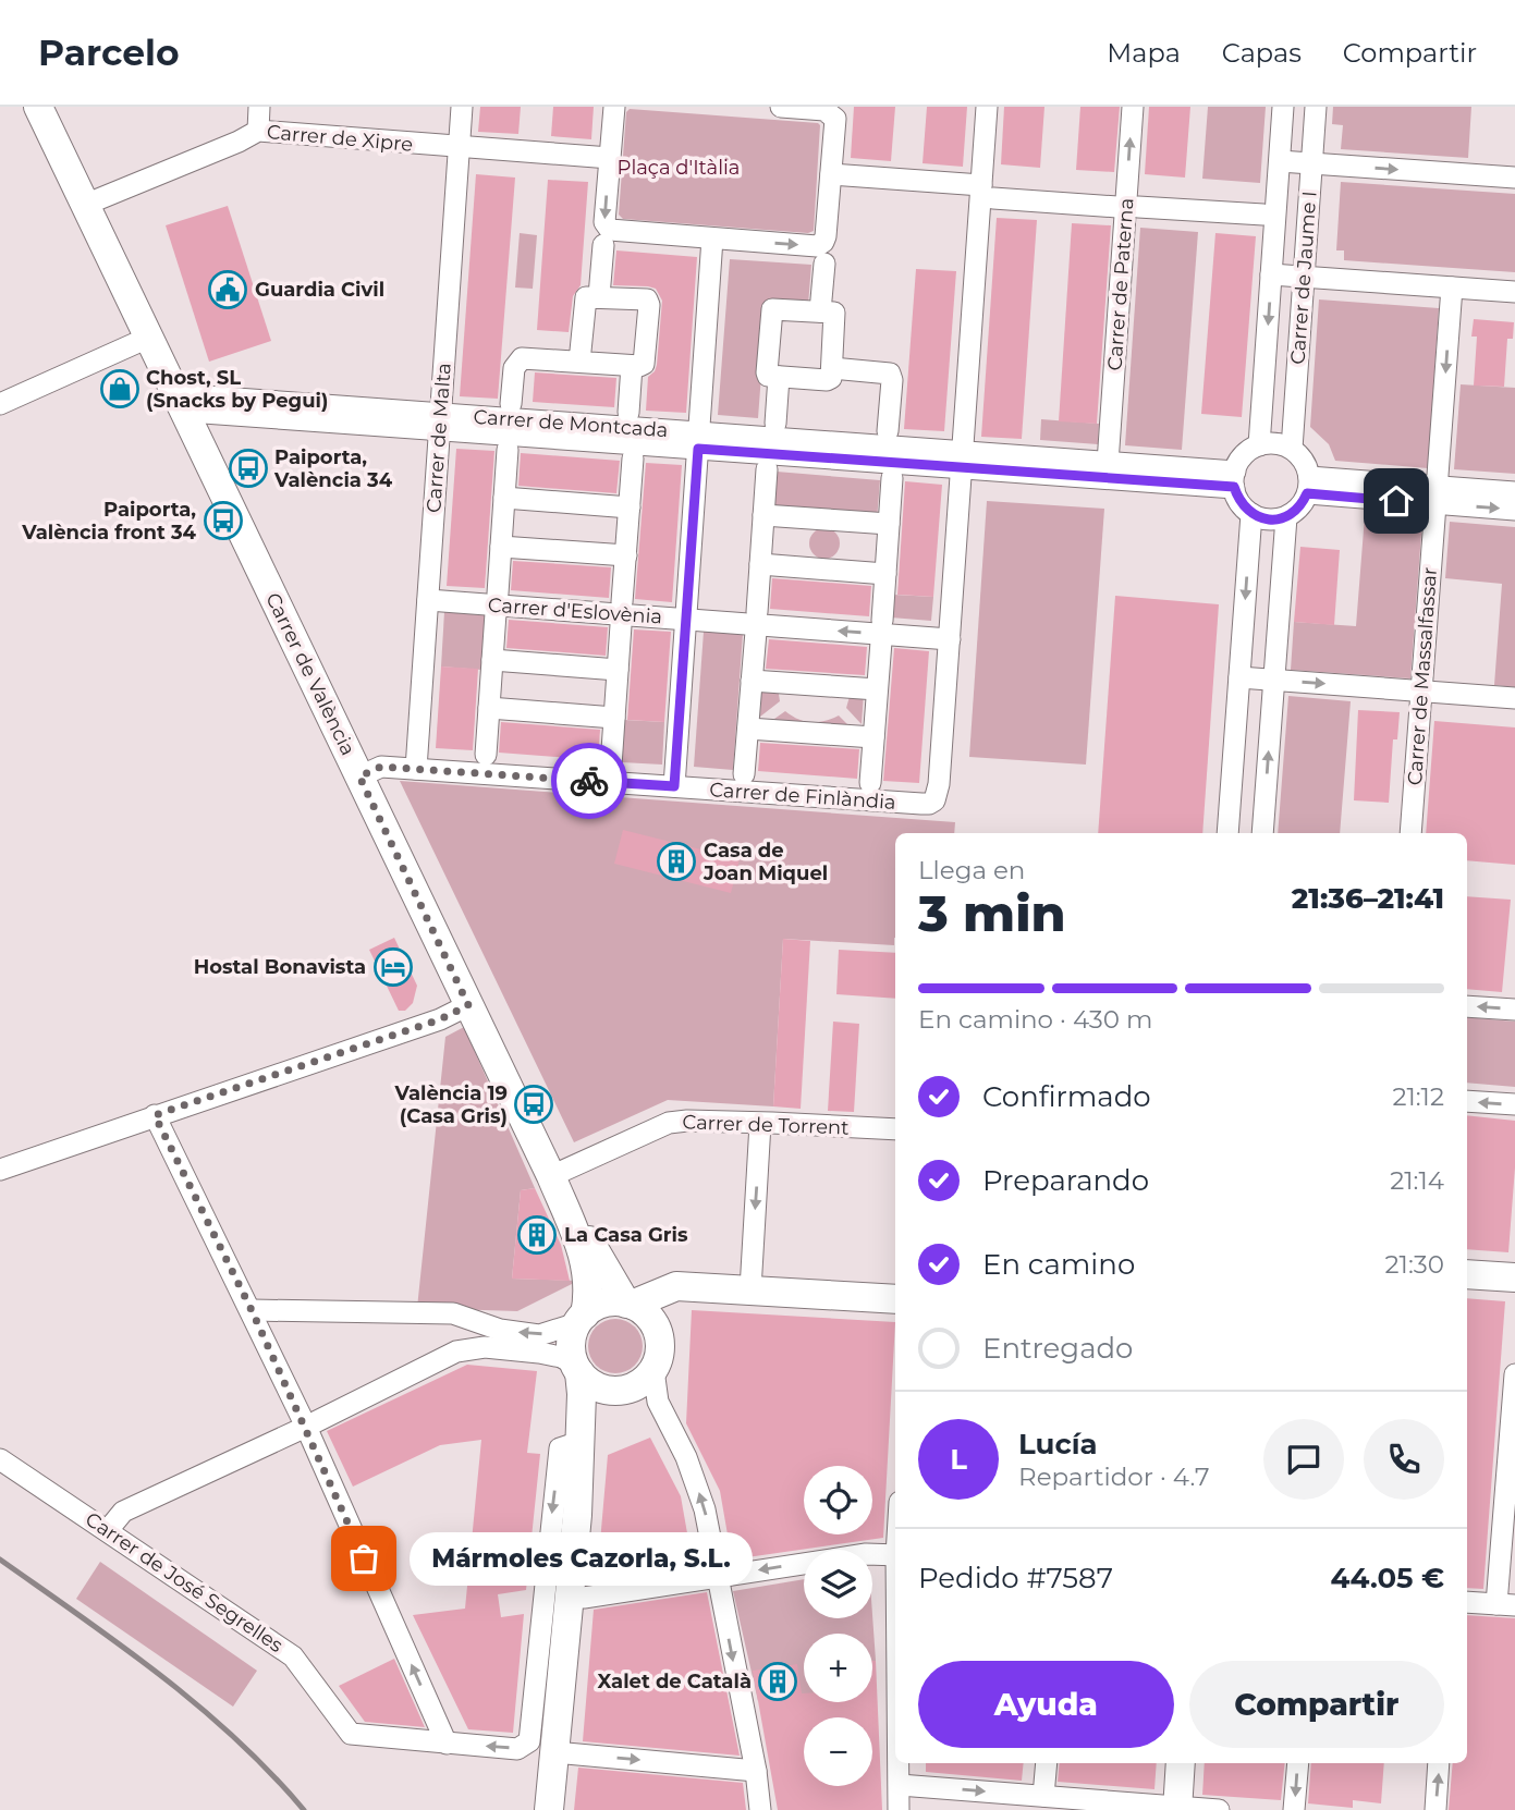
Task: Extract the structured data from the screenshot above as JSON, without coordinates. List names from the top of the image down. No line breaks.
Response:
{"streets":{"street":["Carrer de Xipre","Carrer de Jaume I","Carrer de Paterna","Carrer de Montcada","Carrer de Malta","Carrer d'Eslovènia","Carrer de València","Carrer de Massalfassar","Carrer de Finlàndia","Carrer de Torrent","Carrer de José Segrelles"]},"crossings":[["Carrer de Xipre","Carrer de Malta"],["Carrer de Xipre","Carrer de València"],["Carrer de Montcada","Carrer de Malta"],["Carrer de Montcada","Carrer de València"],["Carrer de Malta","Carrer d'Eslovènia"],["Carrer de Malta","Carrer de Finlàndia"],["Carrer d'Eslovènia","Carrer de Finlàndia"],["Carrer de València","Carrer de Finlàndia"],["Carrer de València","Carrer de Torrent"]],"one_way":["Carrer de Massalfassar"],"parks":["Plaça d'Itàlia"],"places":{"public building":["Guardia Civil"],"shop":["Chost, SL (Snacks by Pegui)"],"bus stop":["Paiporta, València 34","Paiporta, València front 34","València 19 (Casa Gris)"],"building":["Casa de Joan Miquel","La Casa Gris","Xalet de Català"],"hotel":["Hostal Bonavista"],"other":["Mármoles Cazorla, S.L."]},"page":{"header":"Parcelo","nav":["Mapa","Capas","Compartir"],"heading":["3 min","Llega en","21:36–21:41"],"panel":["Lucía","Repartidor · 4.7","Pedido #7587","44.05 €"],"bar":"En camino · 430 m","list":[["Confirmado","21:12"],["Preparando","21:14"],["En camino","21:30"],"Entregado"],"round":"L","map_buttons":["+","−"],"bubble":"Mármoles Cazorla, S.L.","buttons":["Ayuda","Compartir"]}}
